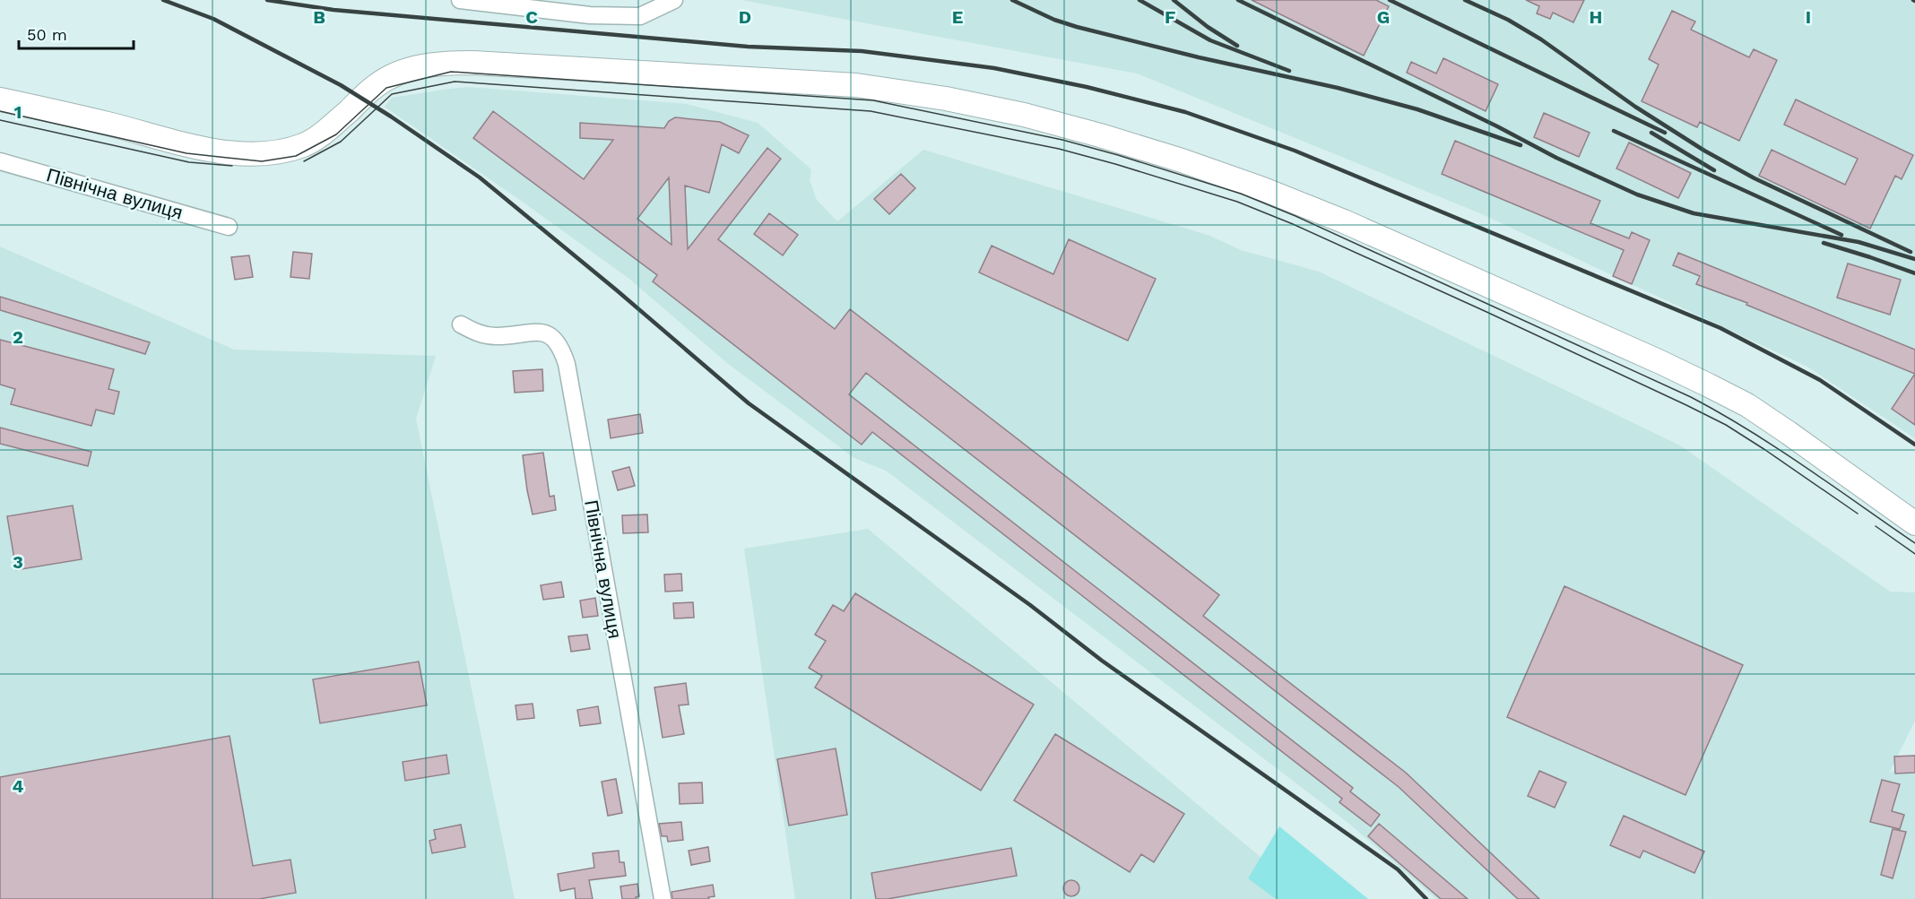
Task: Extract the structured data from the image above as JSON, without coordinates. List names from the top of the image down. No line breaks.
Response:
{"streets":{"street":["Північна вулиця"]},"scale_bar":"50 m","grid":{"columns":["B","C","D","E","F","G","H","I"],"rows":["1","2","3","4"]}}
